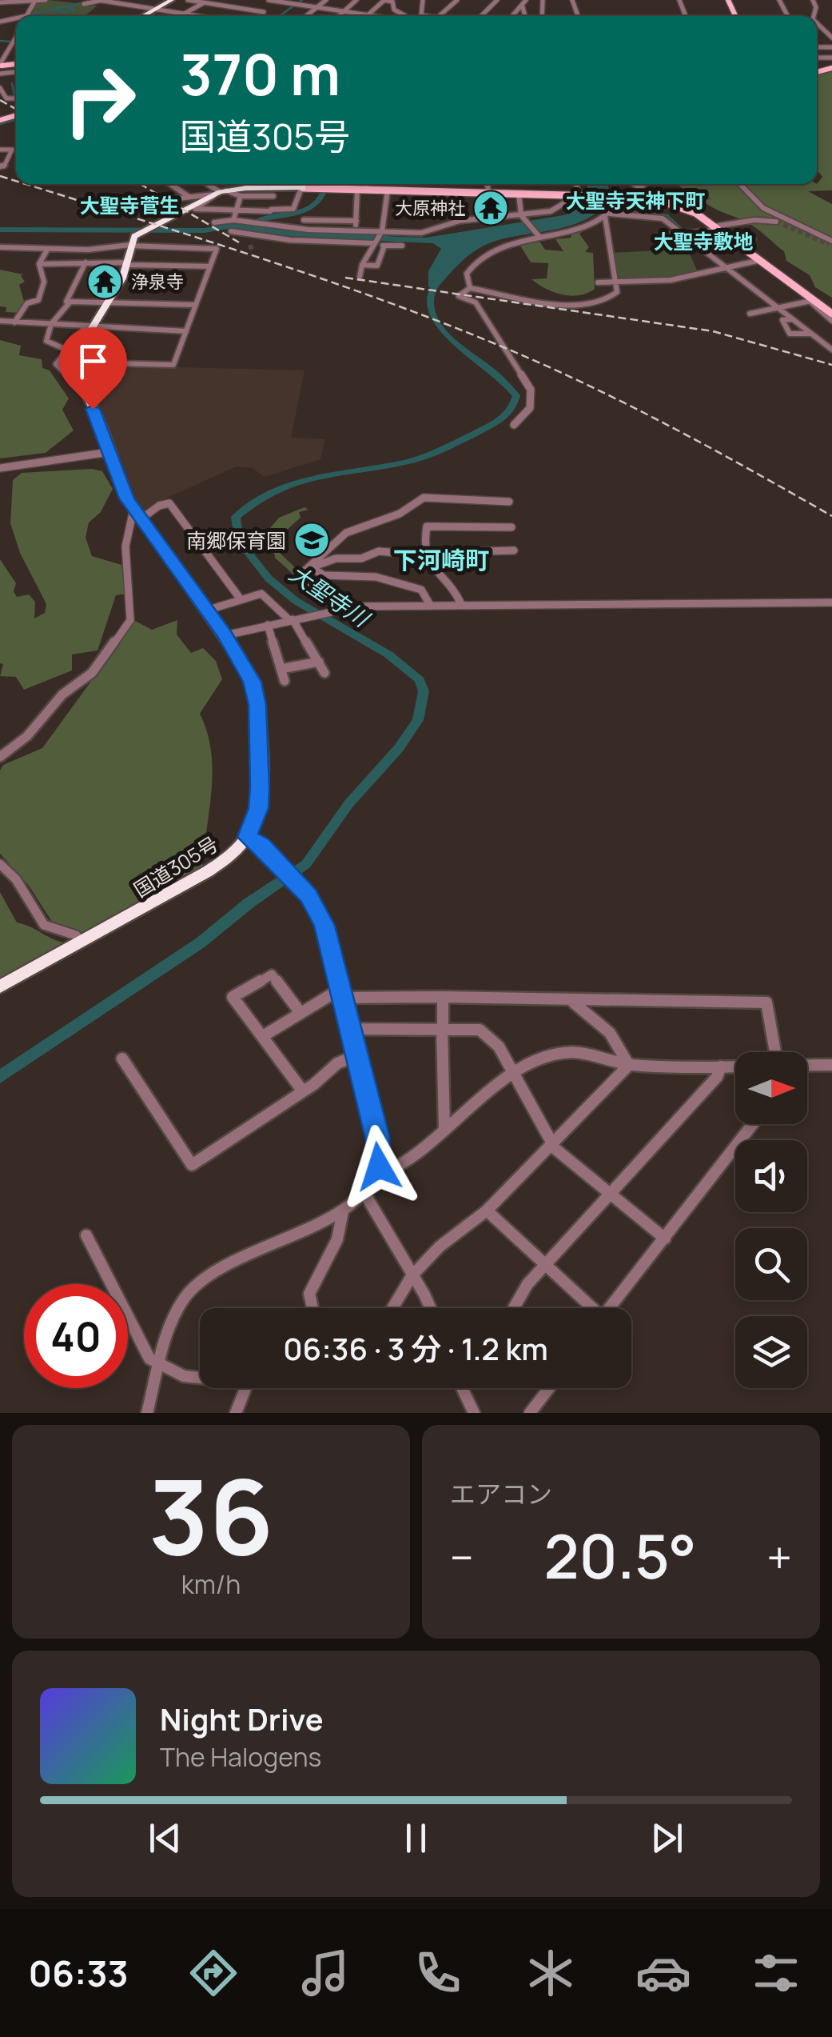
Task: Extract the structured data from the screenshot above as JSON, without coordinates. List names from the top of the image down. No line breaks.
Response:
{"streets":{"highway":["国道305号"]},"districts":["大聖寺天神下町","大聖寺菅生","大聖寺敷地","下河崎町"],"water":["大聖寺川"],"places":{"temple":["大原神社","浄泉寺"],"school or university":["南郷保育園"]},"north":"right","page":{"turn":["370 m","国道305号"],"limit":"40","trip":"06:36 · 3 分 · 1.2 km","tile":[["36","km/h"],"エアコン"],"heat":["−","20.5°","+"],"song":["Night Drive","The Halogens"],"tabs":"06:33"}}
